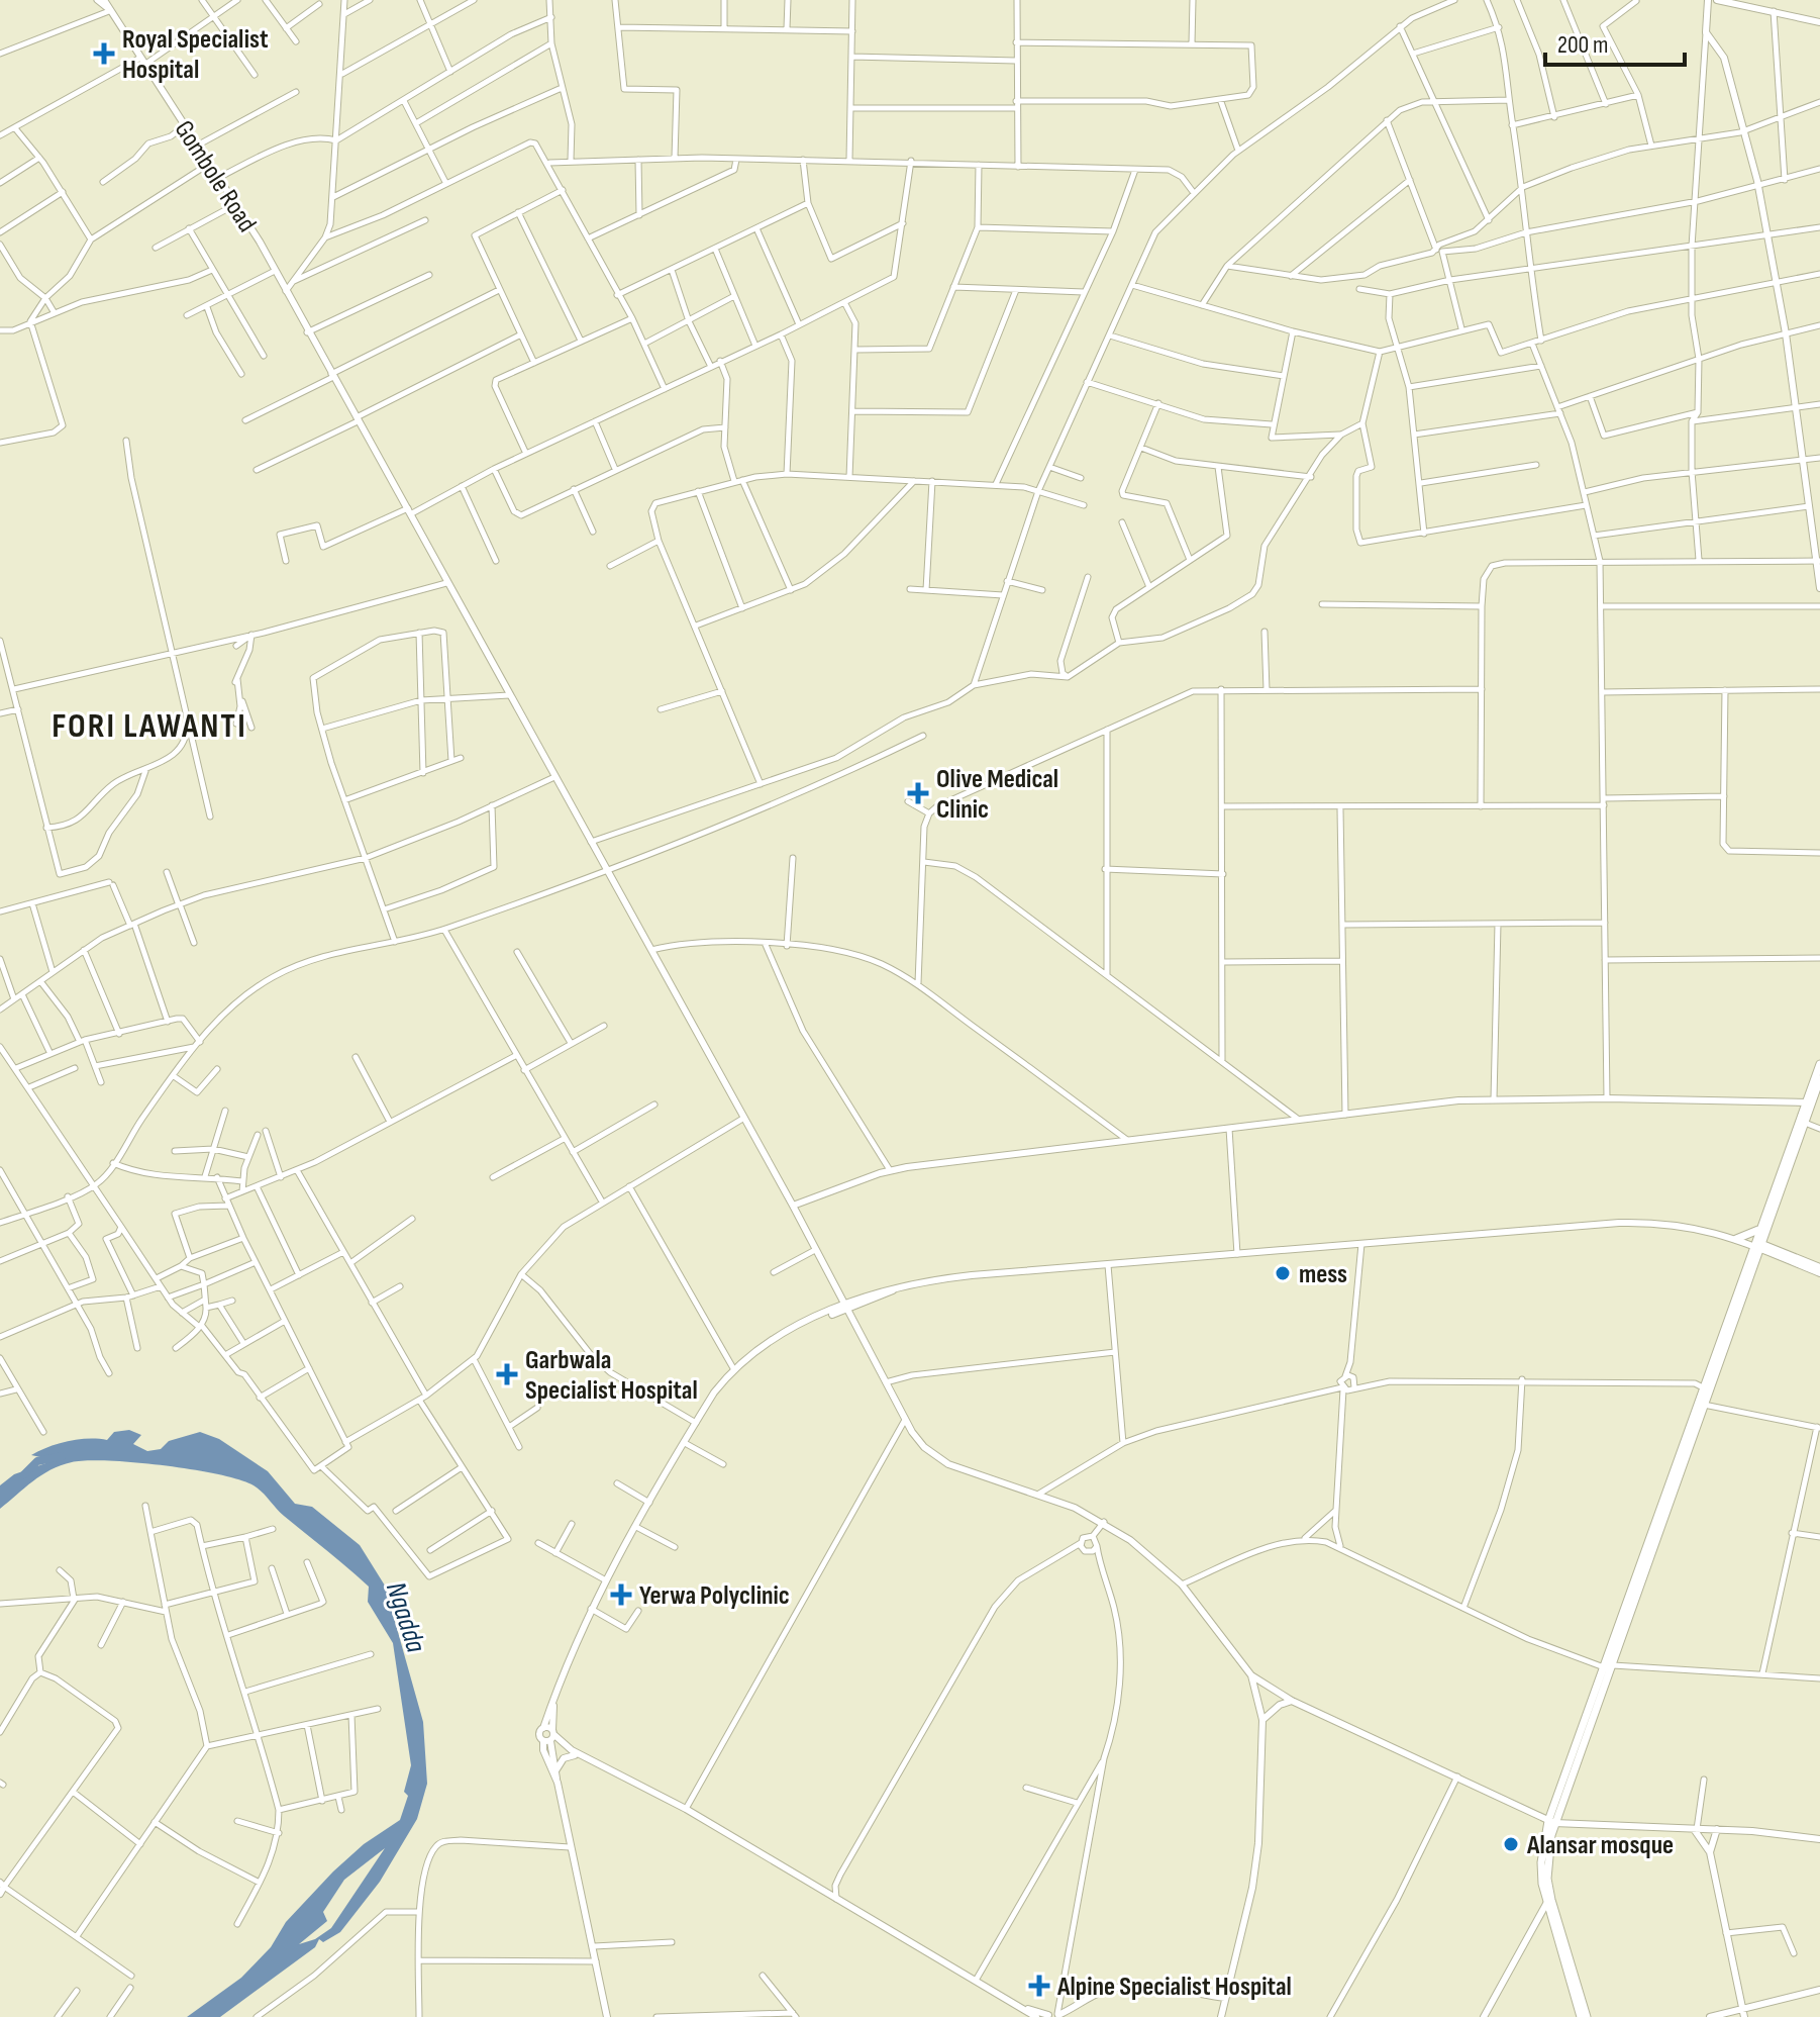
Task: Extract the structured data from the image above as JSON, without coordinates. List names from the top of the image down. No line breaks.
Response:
{"streets":{"street":["Gombole Road"]},"districts":["FORI LAWANTI"],"water":["Ngadda"],"places":{"health":["Royal Specialist Hospital","Olive Medical Clinic","Garbwala Specialist Hospital","Yerwa Polyclinic","Alpine Specialist Hospital"],"other":["mess","Alansar mosque"]},"scale_bar":"200 m"}
